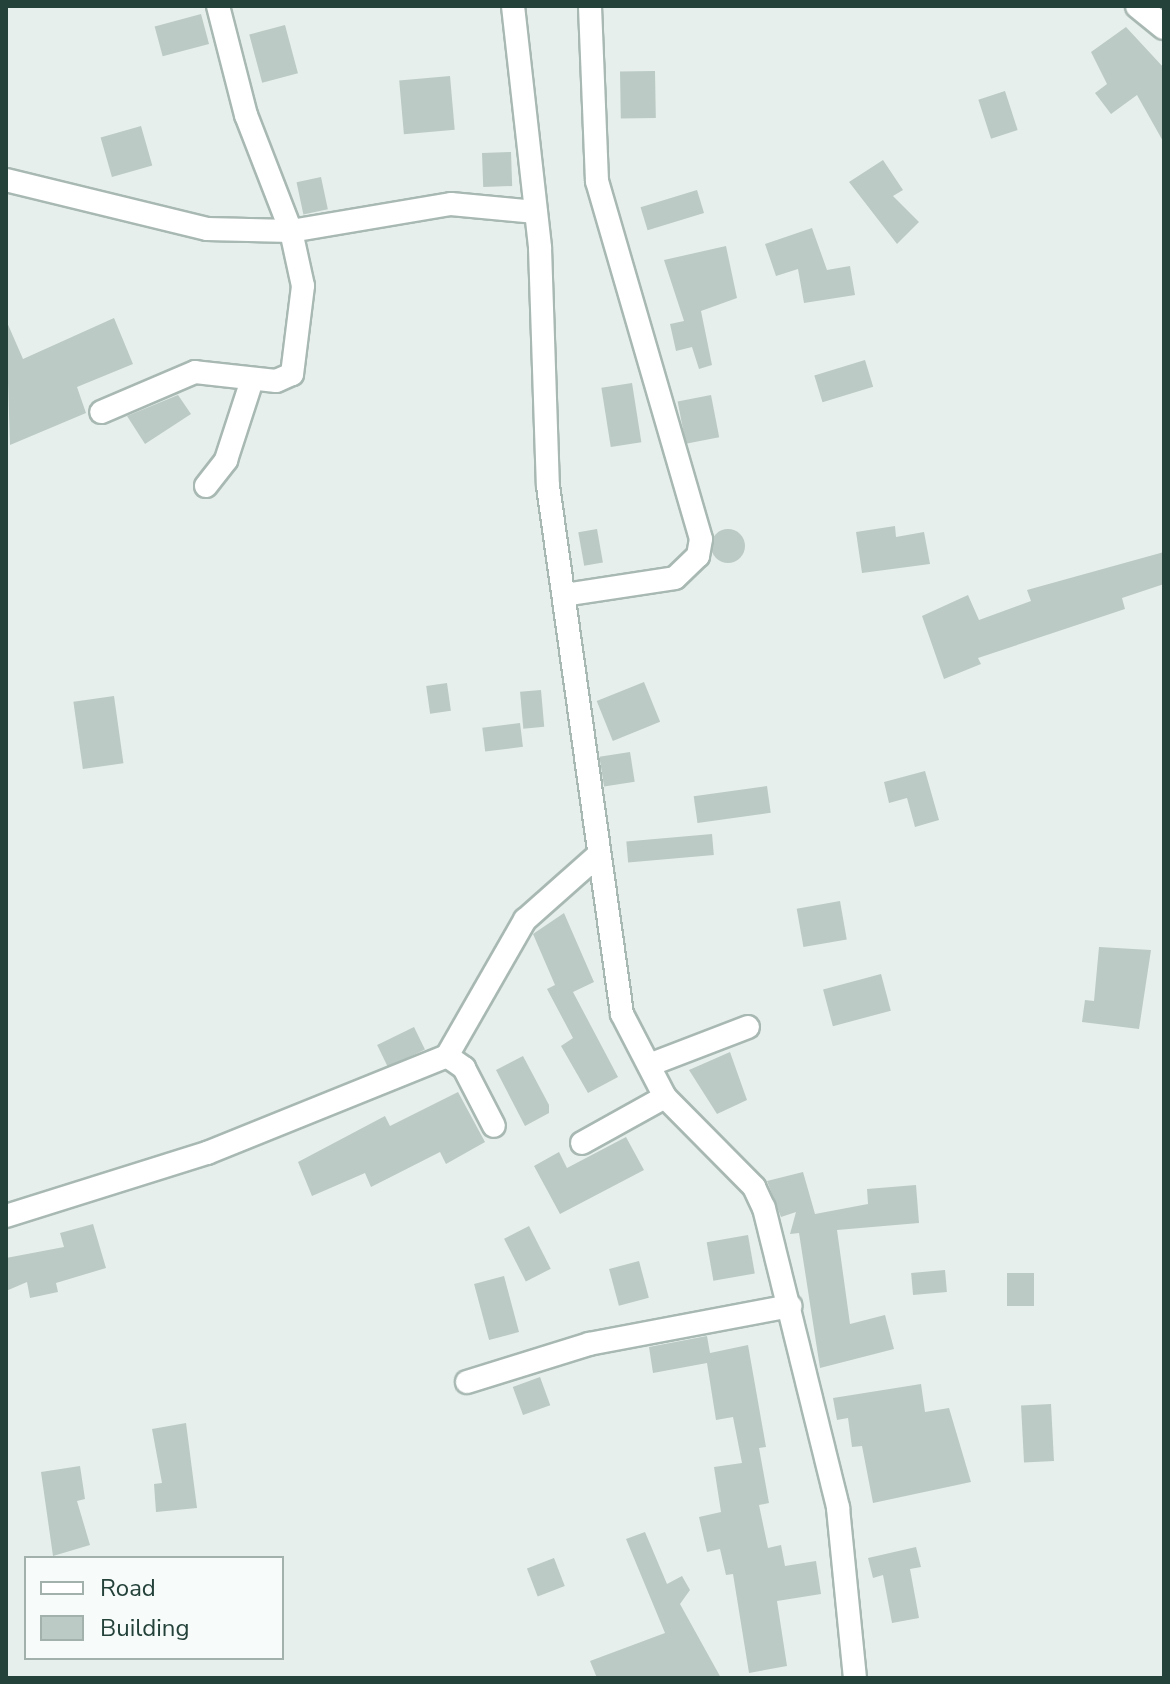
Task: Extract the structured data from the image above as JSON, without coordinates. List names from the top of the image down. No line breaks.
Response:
{"legend":["Road","Building"]}
